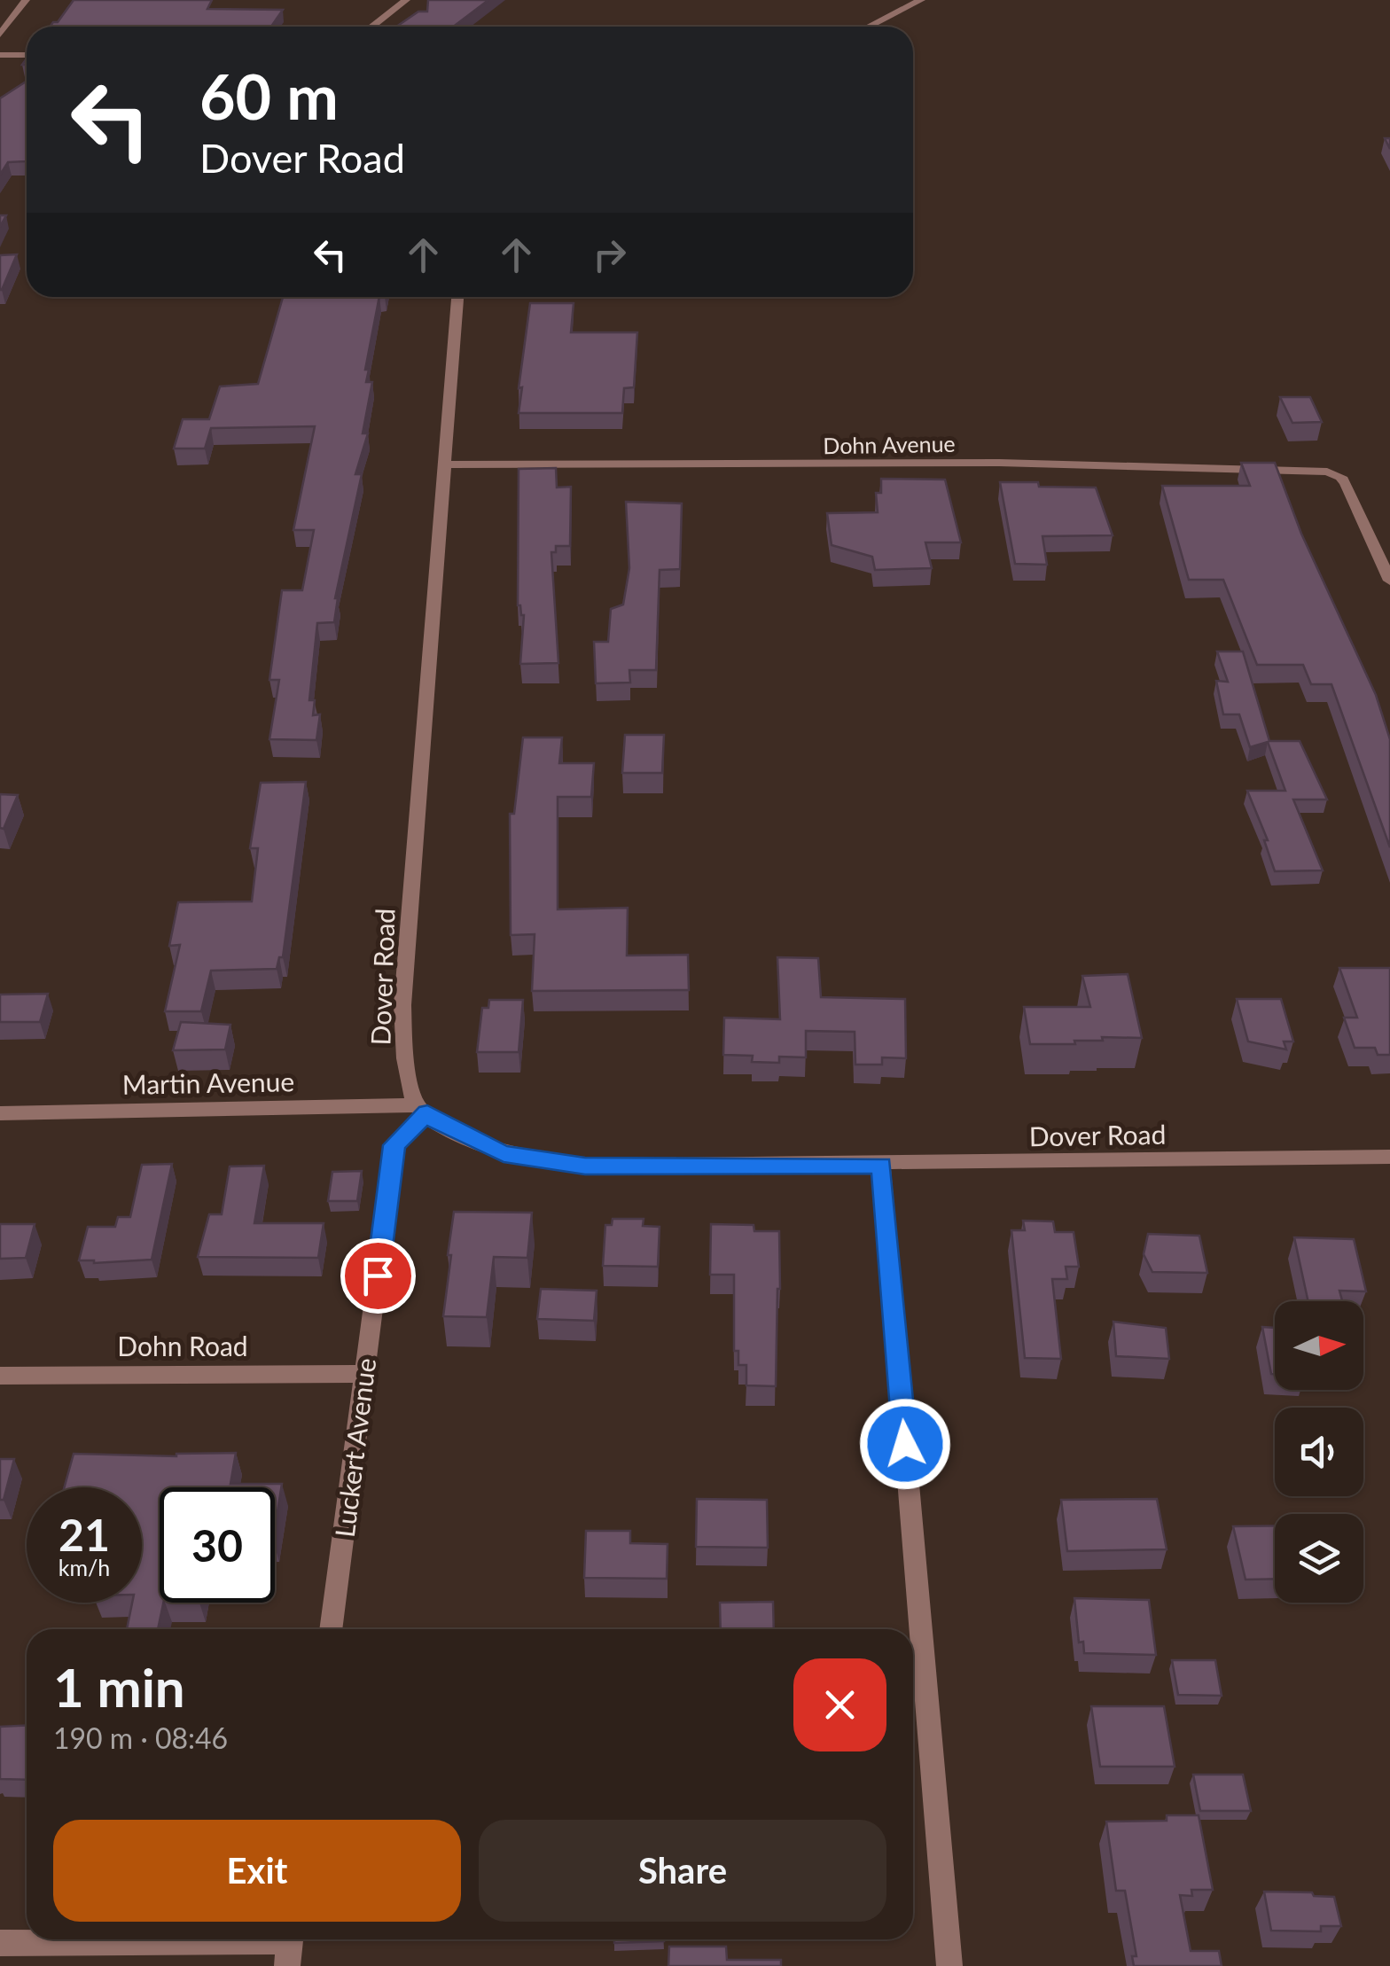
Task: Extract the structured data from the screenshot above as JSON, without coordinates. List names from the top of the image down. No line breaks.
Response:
{"streets":{"street":["Dohn Avenue","Dover Road","Martin Avenue","Dohn Road","Luckert Avenue"]},"crossings":[["Dohn Avenue","Dover Road"],["Dover Road","Martin Avenue"],["Dover Road","Luckert Avenue"],["Martin Avenue","Luckert Avenue"],["Dohn Road","Luckert Avenue"]],"north":"right","page":{"turn":["60 m","Dover Road"],"speed":"21 km/h","limit":"30","heading":["1 min","190 m · 08:46"],"buttons":["Exit","Share"]}}
